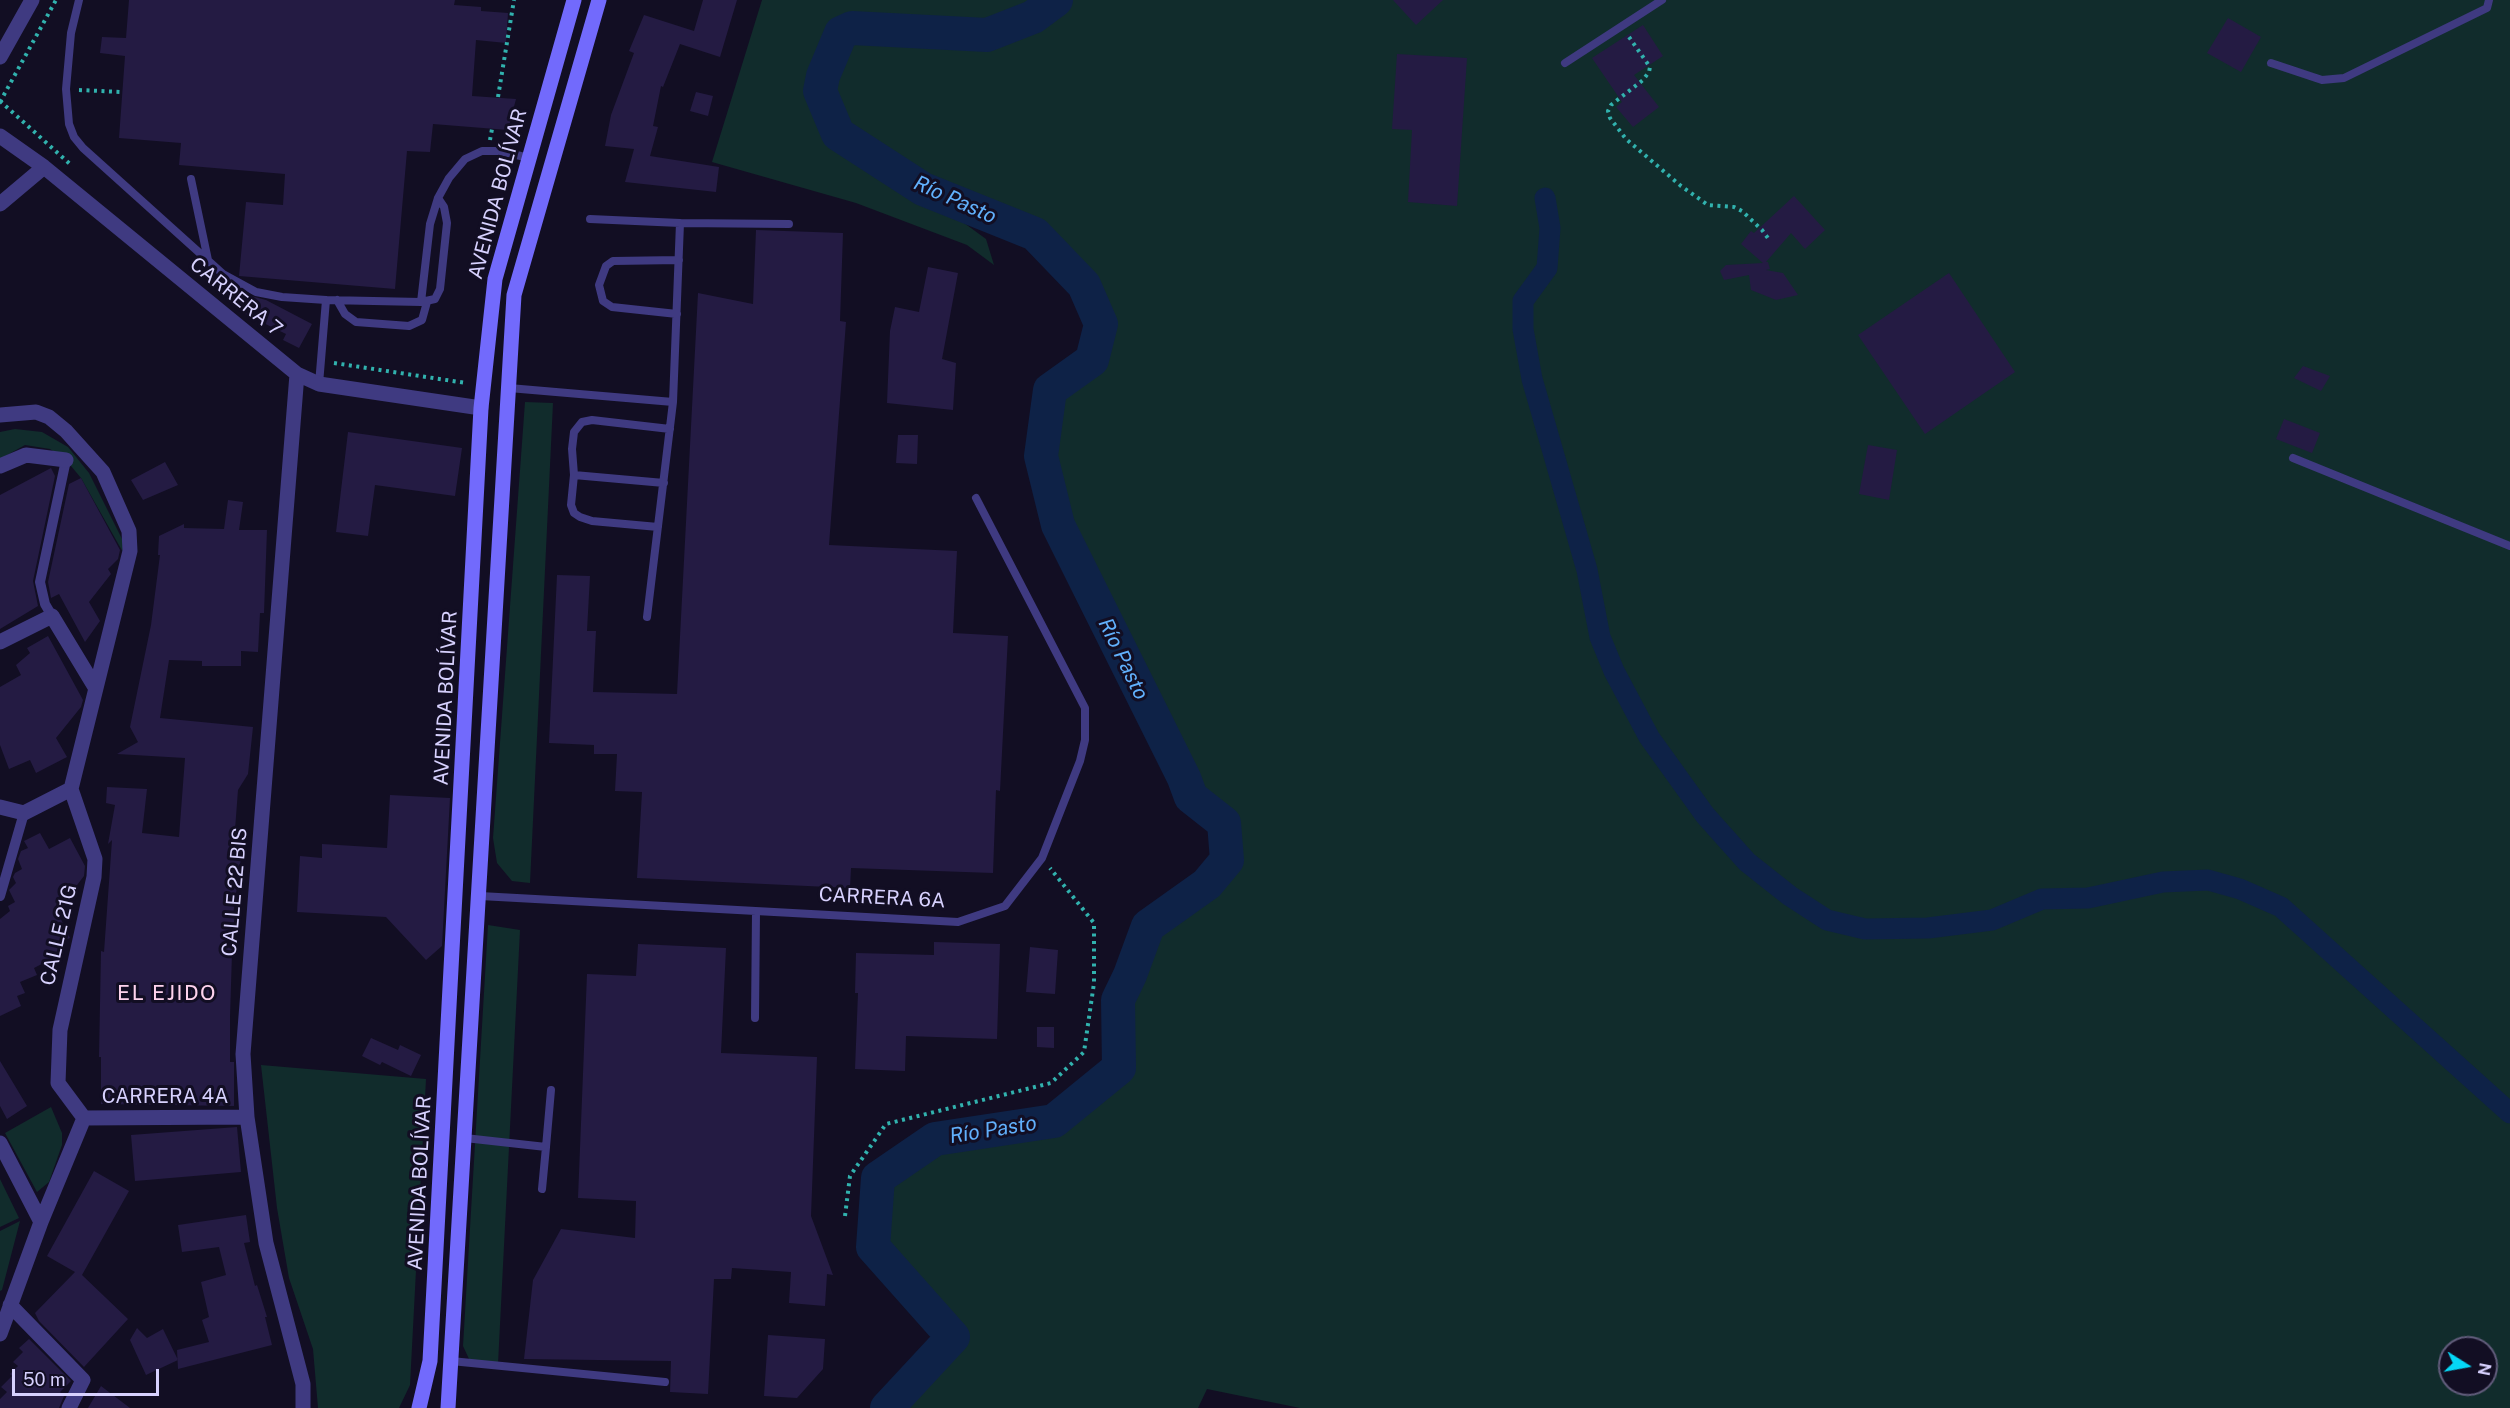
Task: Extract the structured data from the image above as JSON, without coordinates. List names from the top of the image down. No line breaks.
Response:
{"streets":{"main road":["AVENIDA BOLÍVAR"],"street":["CARRERA 7","CALLE 22 BIS","CALLE 21G","CARRERA 4A"],"lane":["CARRERA 6A"]},"crossings":[["AVENIDA BOLÍVAR","CARRERA 7"],["AVENIDA BOLÍVAR","CARRERA 6A"],["CARRERA 7","CALLE 22 BIS"],["CALLE 22 BIS","CARRERA 4A"],["CALLE 21G","CARRERA 4A"]],"districts":["EL EJIDO"],"water":["Río Pasto"],"scale_bar":"50 m","north":"right"}
